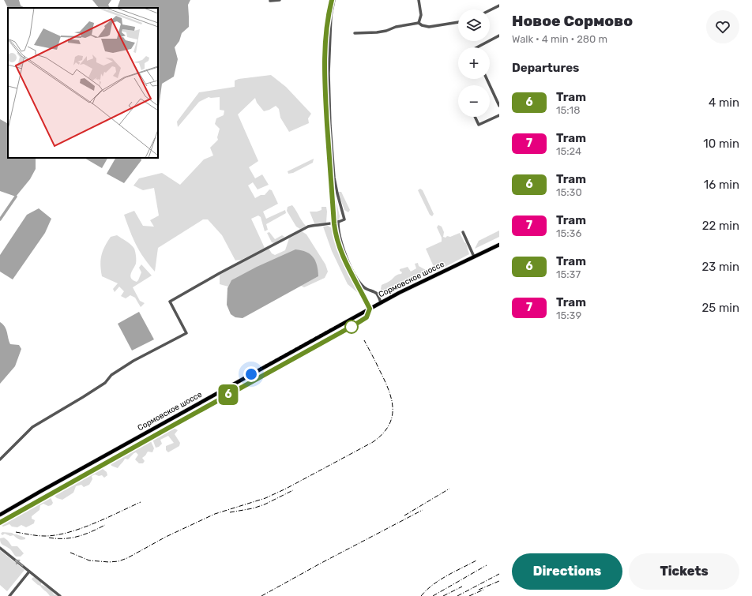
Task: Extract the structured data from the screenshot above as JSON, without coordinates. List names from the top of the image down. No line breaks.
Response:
{"streets":{"main road":["Сормовское шоссе"]},"lines":["tram line 6"],"page":{"on_map":"6","heading":[["Новое Сормово","Walk · 4 min · 280 m"],"Departures"],"map_buttons":["+","−"],"list":[{"mark":"6","name":"Tram","note":"15:18","value":"4 min"},{"mark":"7","name":"Tram","note":"15:24","value":"10 min"},{"mark":"6","name":"Tram","note":"15:30","value":"16 min"},{"mark":"7","name":"Tram","note":"15:36","value":"22 min"},{"mark":"6","name":"Tram","note":"15:37","value":"23 min"},{"mark":"7","name":"Tram","note":"15:39","value":"25 min"}],"buttons":["Directions","Tickets"]}}
